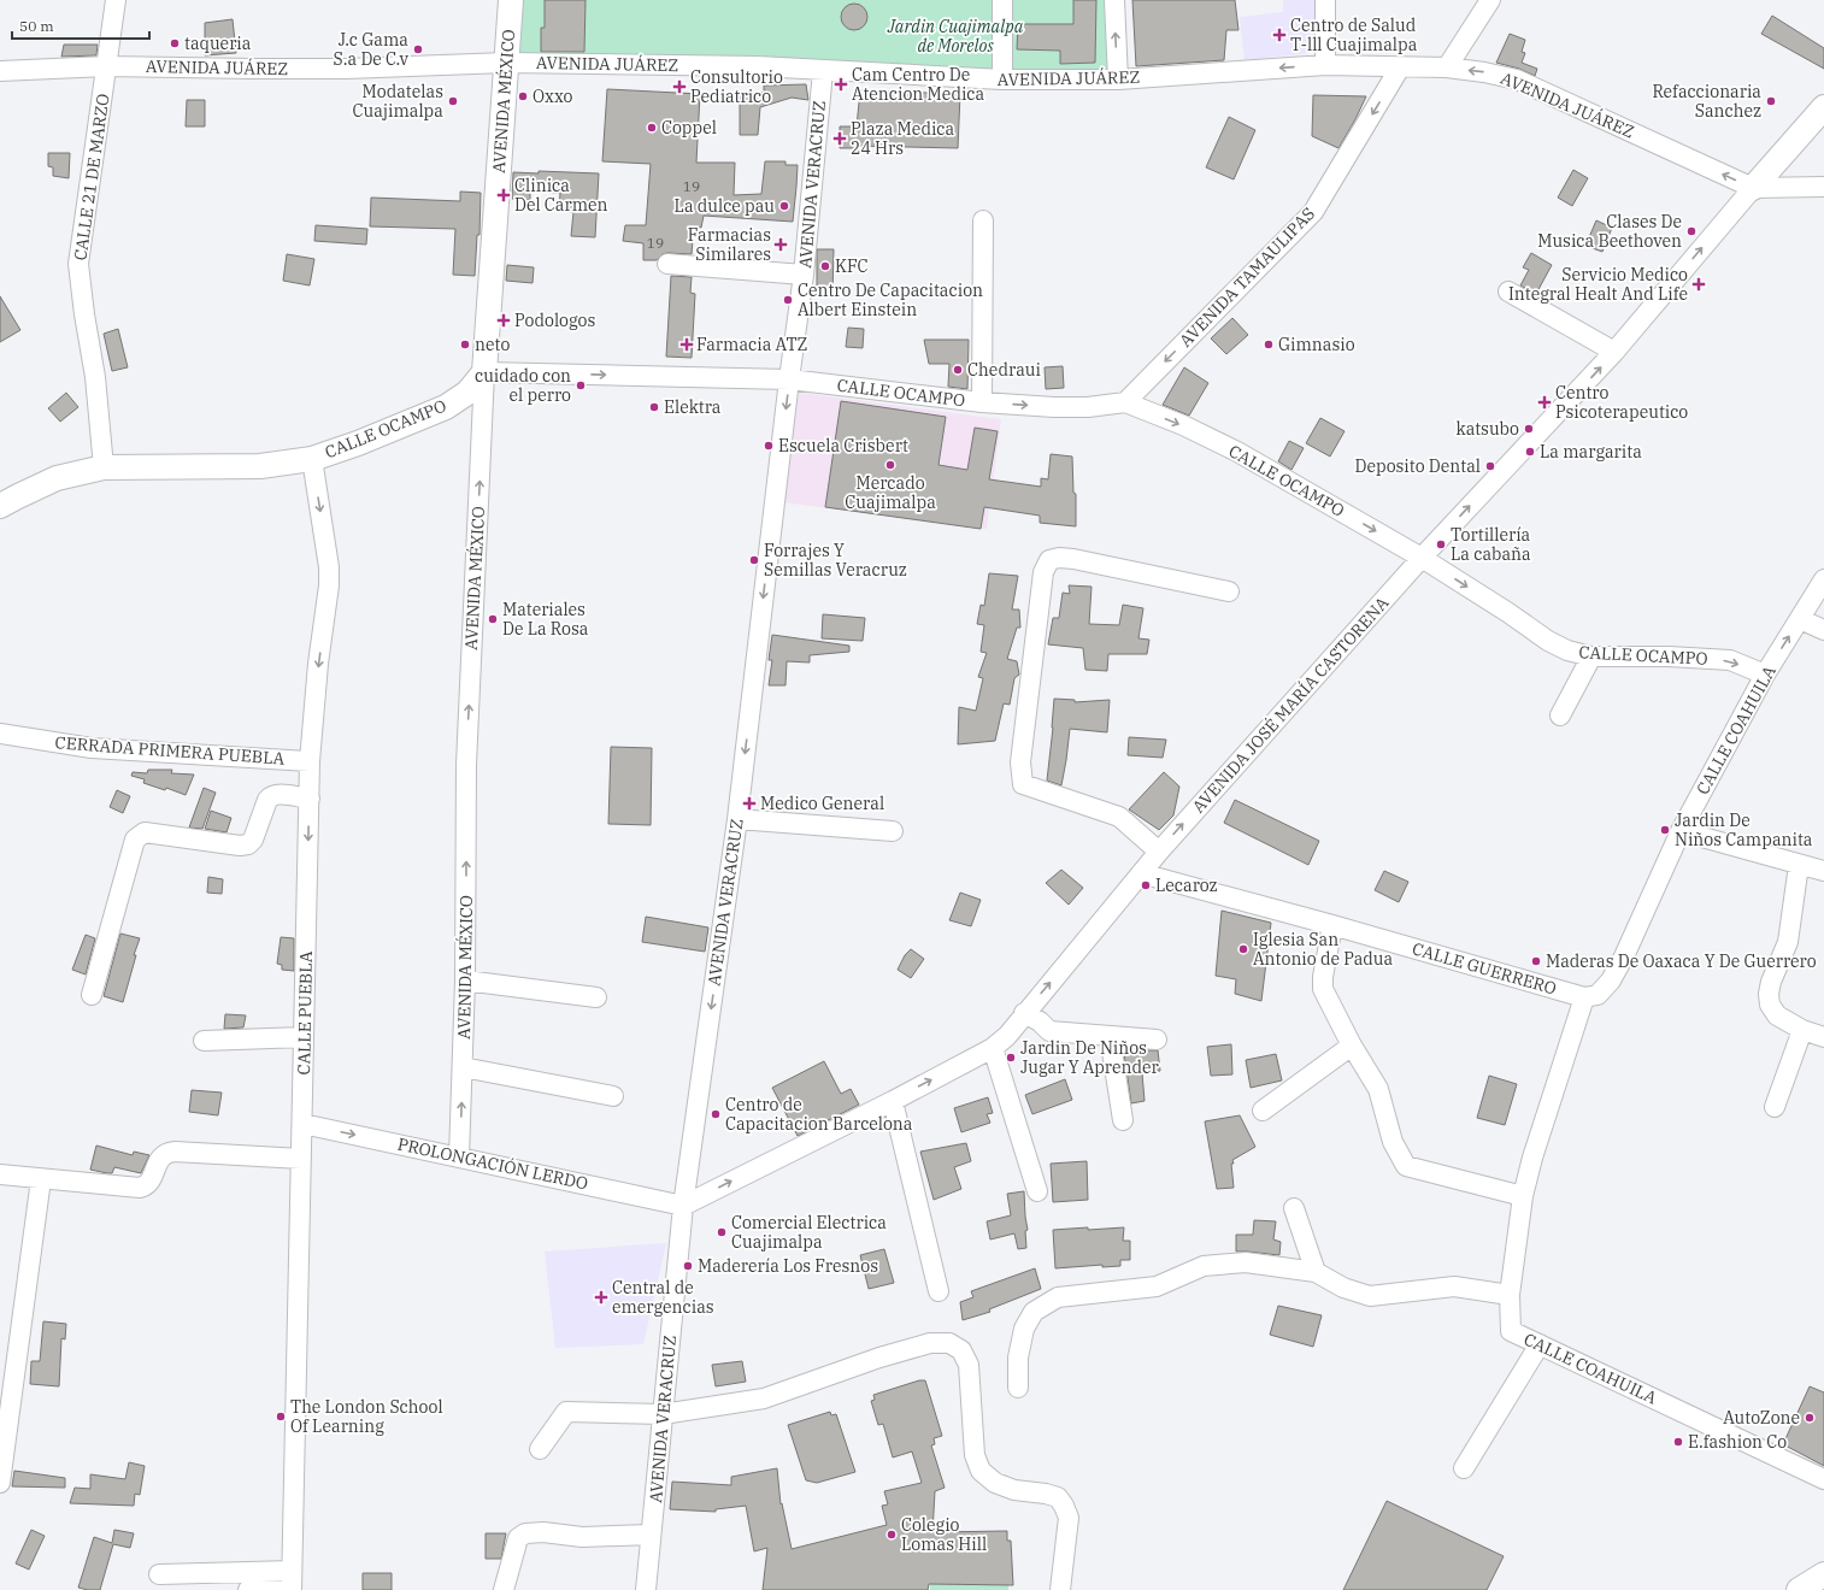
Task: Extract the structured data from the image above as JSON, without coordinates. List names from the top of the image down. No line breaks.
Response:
{"streets":{"main road":["AVENIDA MÉXICO","CALLE OCAMPO","AVENIDA JOSÉ MARÍA CASTORENA"],"street":["AVENIDA JUÁREZ","CALLE 21 DE MARZO","AVENIDA VERACRUZ","AVENIDA TAMAULIPAS","CALLE COAHUILA","CERRADA PRIMERA PUEBLA","CALLE GUERRERO","CALLE PUEBLA","PROLONGACIÓN LERDO"]},"crossings":[["AVENIDA JUÁREZ","AVENIDA MÉXICO"],["AVENIDA JUÁREZ","CALLE 21 DE MARZO"],["AVENIDA JUÁREZ","AVENIDA VERACRUZ"],["AVENIDA JUÁREZ","AVENIDA TAMAULIPAS"],["AVENIDA JUÁREZ","AVENIDA JOSÉ MARÍA CASTORENA"],["AVENIDA MÉXICO","CALLE OCAMPO"],["AVENIDA MÉXICO","PROLONGACIÓN LERDO"],["CALLE 21 DE MARZO","CALLE OCAMPO"],["AVENIDA VERACRUZ","CALLE OCAMPO"],["AVENIDA VERACRUZ","AVENIDA JOSÉ MARÍA CASTORENA"],["AVENIDA VERACRUZ","PROLONGACIÓN LERDO"],["AVENIDA TAMAULIPAS","CALLE OCAMPO"],["CALLE OCAMPO","AVENIDA JOSÉ MARÍA CASTORENA"],["CALLE OCAMPO","CALLE COAHUILA"],["CALLE OCAMPO","CALLE PUEBLA"],["AVENIDA JOSÉ MARÍA CASTORENA","CALLE GUERRERO"],["AVENIDA JOSÉ MARÍA CASTORENA","PROLONGACIÓN LERDO"],["CALLE COAHUILA","CALLE GUERRERO"],["CERRADA PRIMERA PUEBLA","CALLE PUEBLA"],["CALLE PUEBLA","PROLONGACIÓN LERDO"]],"one_way":["AVENIDA MÉXICO","AVENIDA VERACRUZ","AVENIDA TAMAULIPAS","CALLE OCAMPO","AVENIDA JOSÉ MARÍA CASTORENA","CALLE PUEBLA","PROLONGACIÓN LERDO"],"parks":["Jardin Cuajimalpa de Morelos"],"places":{"health":["Centro de Salud T-lll Cuajimalpa","Cam Centro De Atencion Medica","Consultorio Pediatrico","Plaza Medica 24 Hrs","Clinica Del Carmen","Farmacias Similares","Servicio Medico Integral Healt And Life","Podologos","Farmacia ATZ","Centro Psicoterapeutico","Medico General","Central de emergencias"],"other":["taqueria","J.c Gama S.a De C.v","Oxxo","Modatelas Cuajimalpa","Refaccionaria Sanchez","Coppel","La dulce pau","Clases De Musica Beethoven","KFC","Centro De Capacitacion Albert Einstein","neto","Gimnasio","Chedraui","cuidado con el perro","Elektra","katsubo","Escuela Crisbert","La margarita","Mercado Cuajimalpa","Deposito Dental","Tortillería La cabaña","Forrajes Y Semillas Veracruz","Materiales De La Rosa","Jardin De Niños Campanita","Lecaroz","Iglesia San Antonio de Padua","Maderas De Oaxaca Y De Guerrero","Jardin De Niños Jugar Y Aprender","Centro de Capacitacion Barcelona","Comercial Electrica Cuajimalpa","Maderería Los Fresnos","The London School Of Learning","AutoZone","E.fashion Co","Colegio Lomas Hill"]},"house_numbers":["19","19"],"scale_bar":"50 m"}
